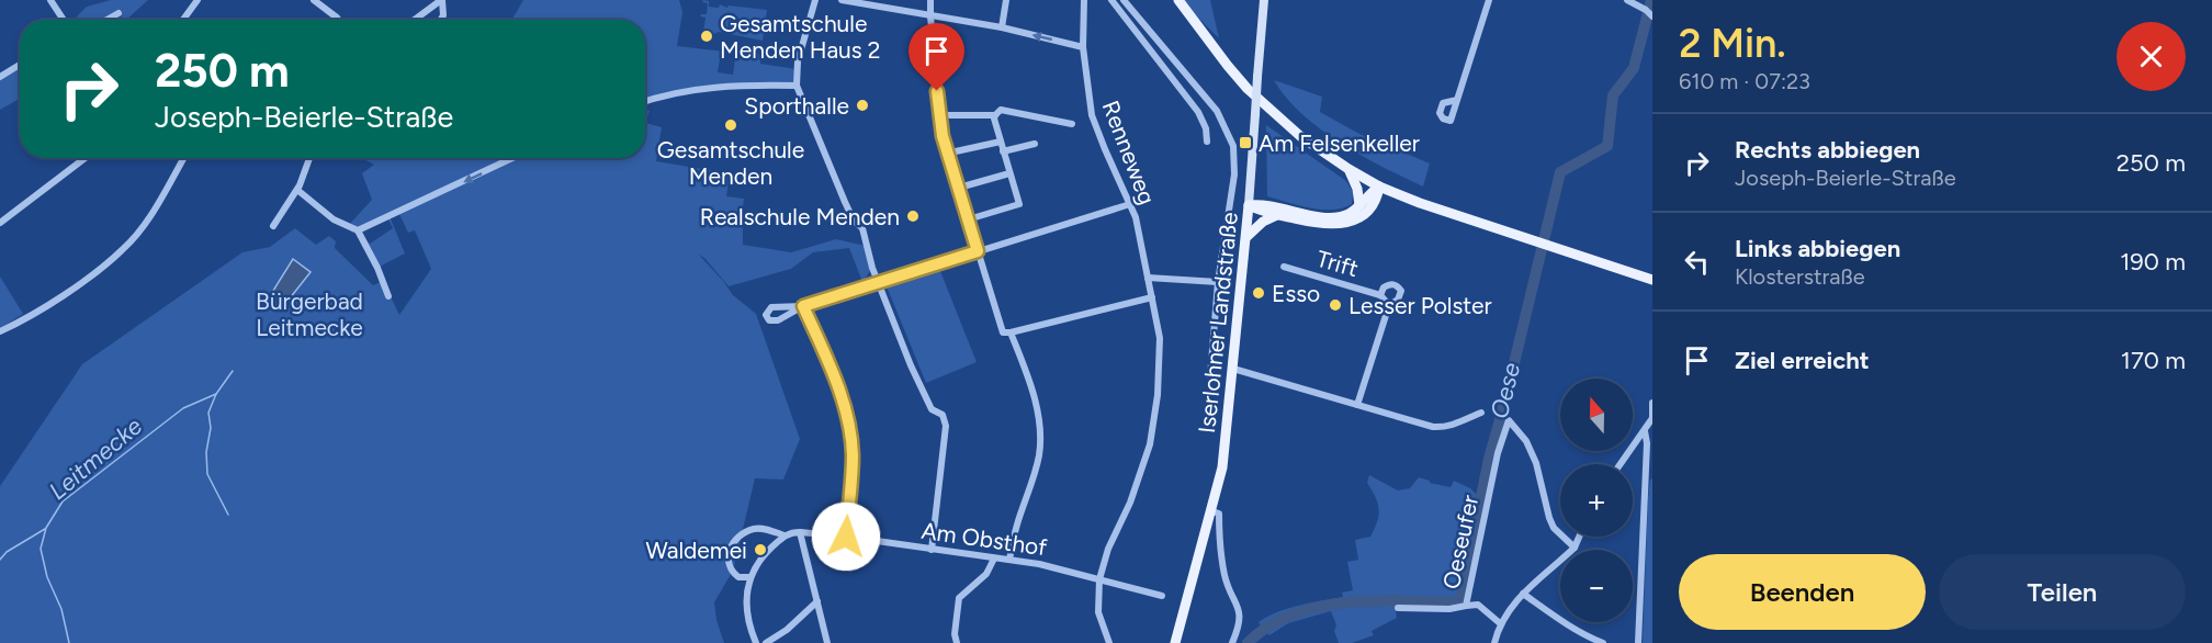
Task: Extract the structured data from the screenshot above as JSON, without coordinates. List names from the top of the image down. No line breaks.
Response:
{"streets":{"main road":["Iserlohner Landstraße"],"street":["Renneweg","Trift","Am Obsthof","Oeseufer"]},"crossings":[["Renneweg","Am Obsthof"]],"water":["Oese","Leitmecke"],"parks":["Bürgerbad Leitmecke"],"places":{"other":["Gesamtschule Menden Haus 2","Sporthalle","Gesamtschule Menden","Realschule Menden","Esso","Lesser Polster","Waldemei"],"transit":["Am Felsenkeller"]},"north":"top","page":{"heading":["2 Min.","610 m · 07:23"],"turn":["250 m","Joseph-Beierle-Straße"],"list":[{"name":"Rechts abbiegen","note":"Joseph-Beierle-Straße","value":"250 m"},{"name":"Links abbiegen","note":"Klosterstraße","value":"190 m"},{"name":"Ziel erreicht","value":"170 m"}],"map_buttons":["+","−"],"buttons":["Beenden","Teilen"]}}
